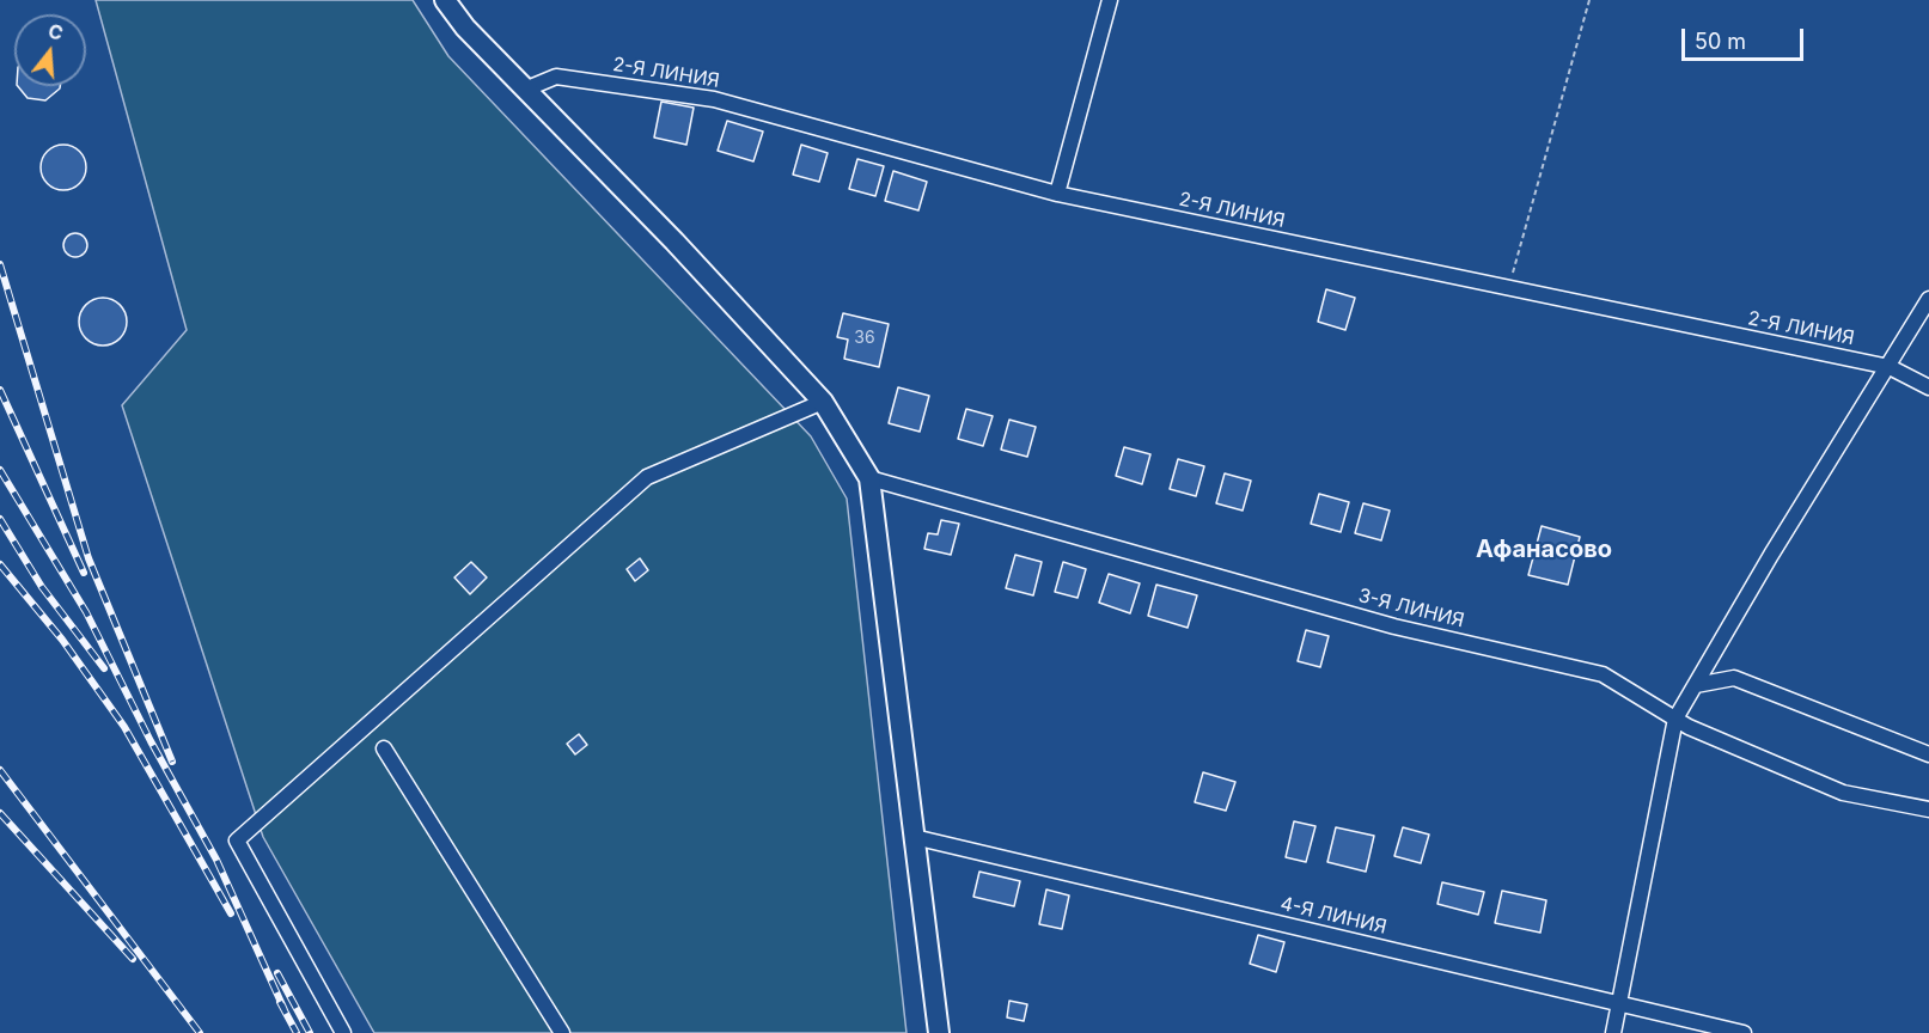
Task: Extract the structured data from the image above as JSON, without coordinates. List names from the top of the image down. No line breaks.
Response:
{"streets":{"street":["2-Я ЛИНИЯ","3-Я ЛИНИЯ","4-Я ЛИНИЯ"]},"districts":["Афанасово"],"house_numbers":["36"],"scale_bar":"50 m","north":"top"}
